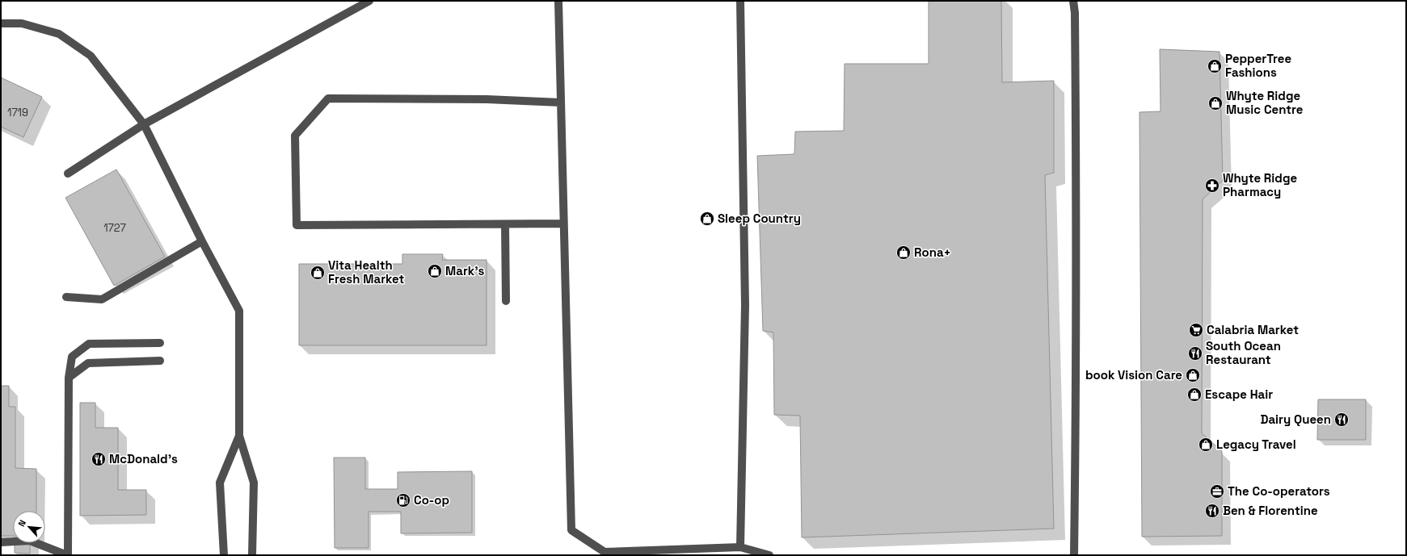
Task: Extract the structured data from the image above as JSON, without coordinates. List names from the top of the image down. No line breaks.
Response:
{"places":{"shop":["PepperTree Fashions","Whyte Ridge Music Centre","Sleep Country","Rona+","Mark's","Vita Health Fresh Market","book Vision Care","Escape Hair","Legacy Travel"],"pharmacy":["Whyte Ridge Pharmacy"],"supermarket":["Calabria Market"],"restaurant":["South Ocean Restaurant","Dairy Queen","McDonald's","Ben & Florentine"],"office":["The Co-operators"],"fuel station":["Co-op"]},"house_numbers":["1719","1727"],"north":"top left"}
